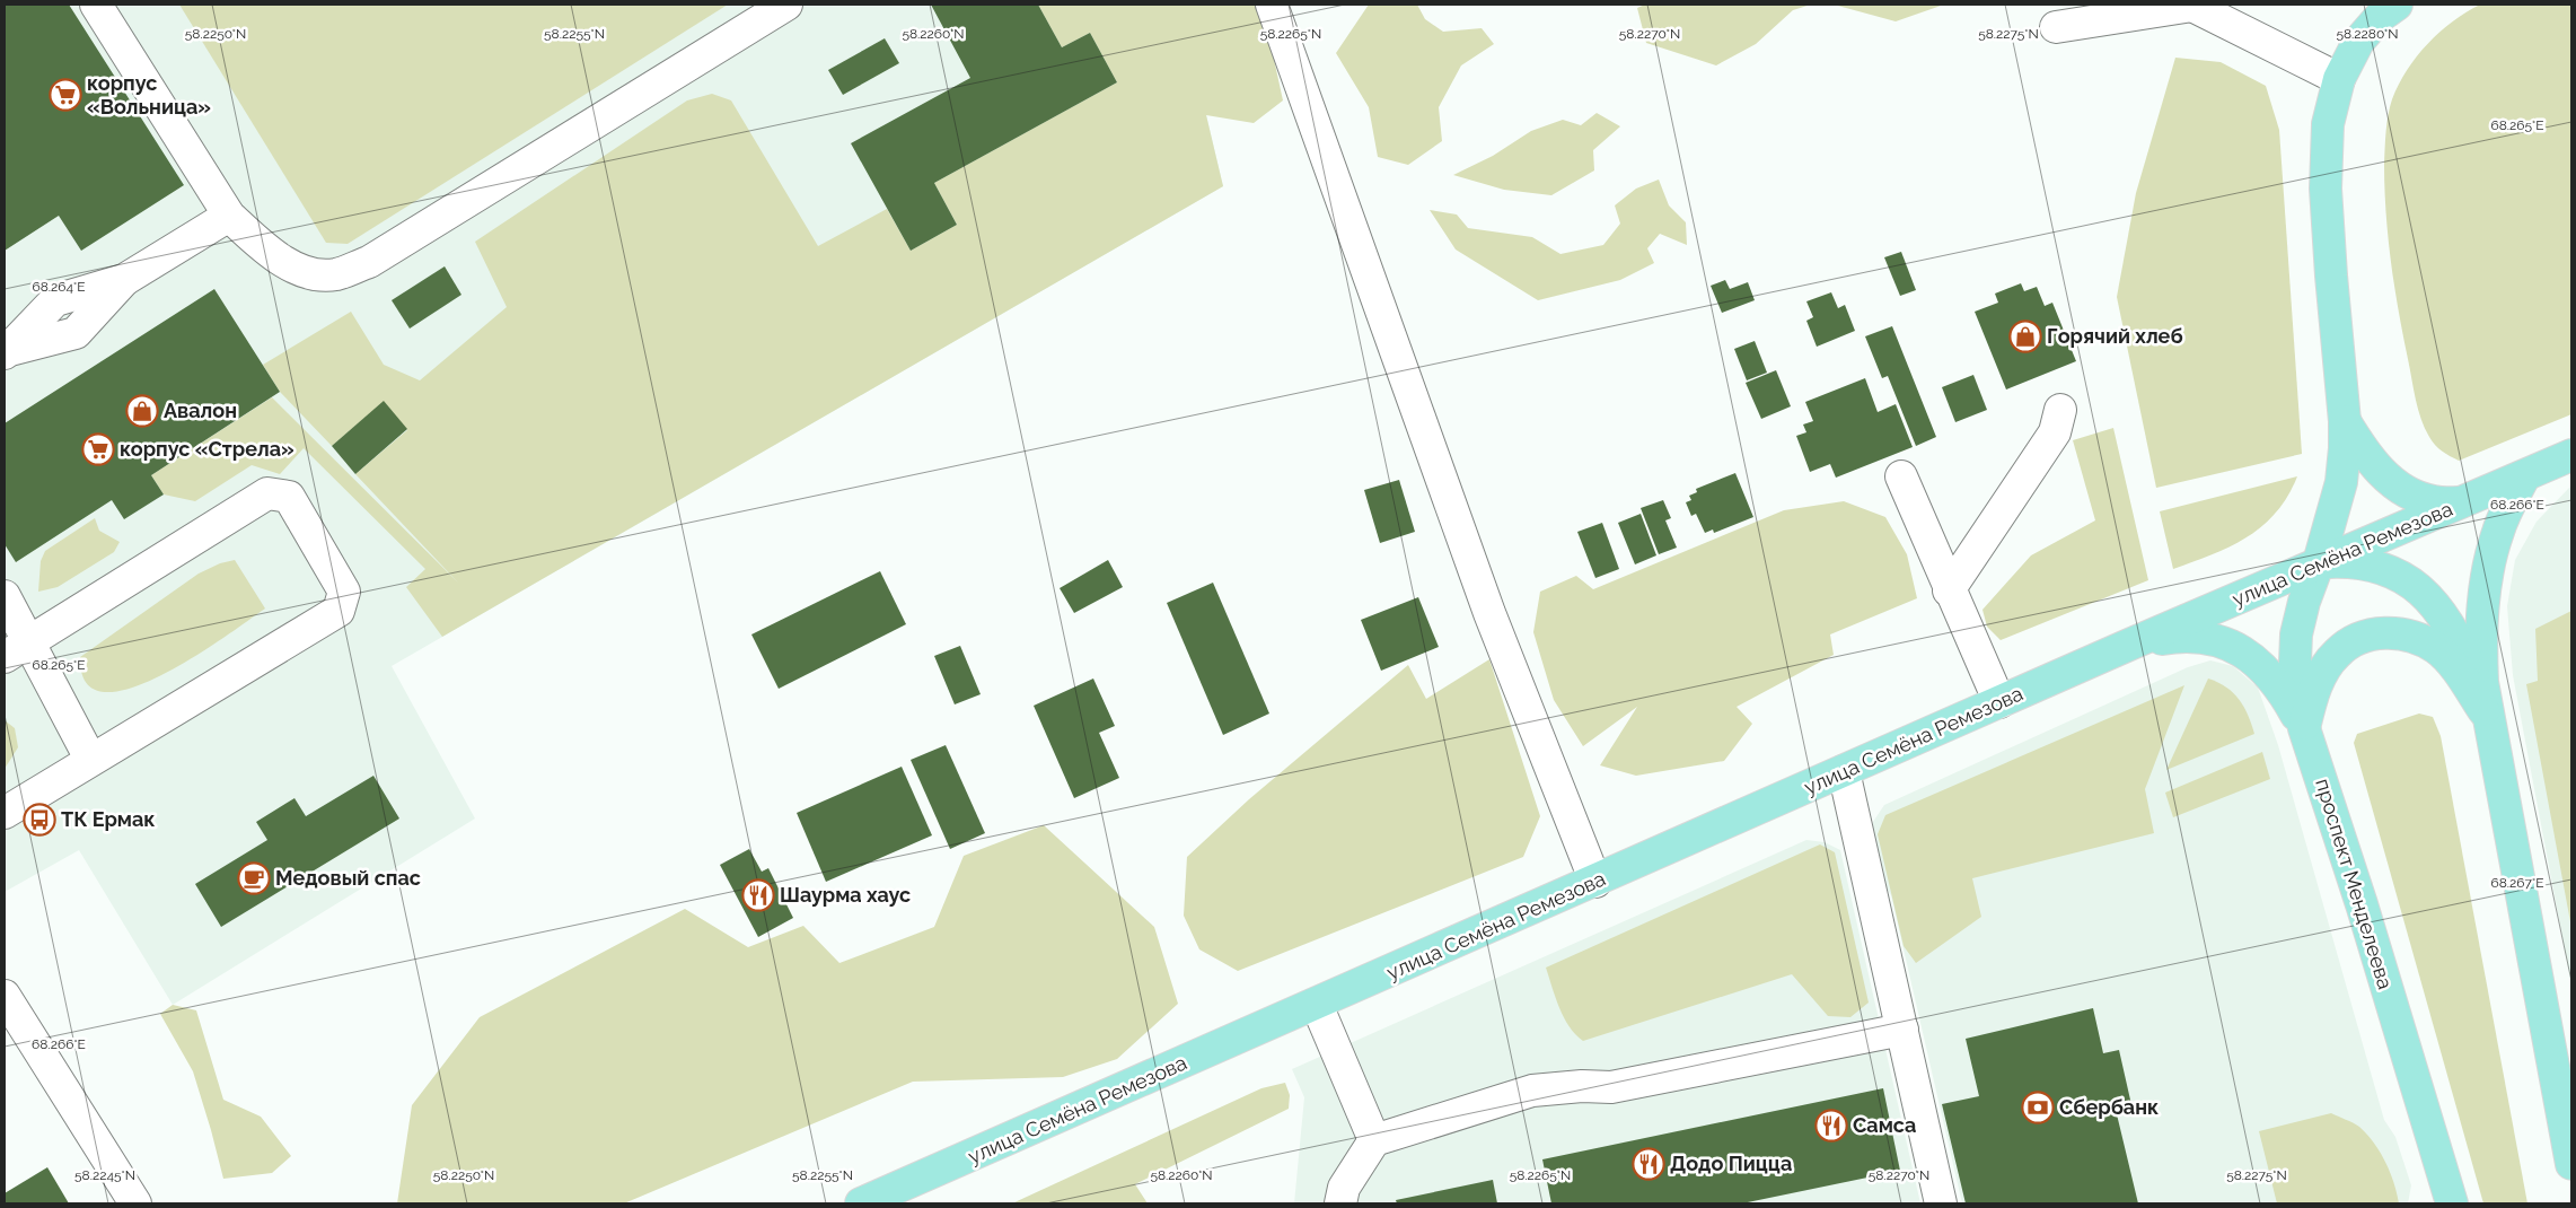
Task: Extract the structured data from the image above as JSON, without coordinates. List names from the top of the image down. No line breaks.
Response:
{"streets":{"main road":["улица Семёна Ремезова","проспект Менделеева"]},"crossings":[["улица Семёна Ремезова","проспект Менделеева"]],"places":{"supermarket":["корпус «Вольница»","корпус «Стрела»"],"shop":["Горячий хлеб","Авалон"],"bus stop":["ТК Ермак"],"cafe":["Медовый спас"],"restaurant":["Шаурма хаус","Самса","Додо Пицца"],"bank":["Сбербанк"]},"coordinates":["58.2250°N","58.2255°N","58.2260°N","58.2265°N","58.2270°N","58.2275°N","58.2280°N","68.265°E","68.264°E","68.266°E","68.267°E","58.2245°N"]}
